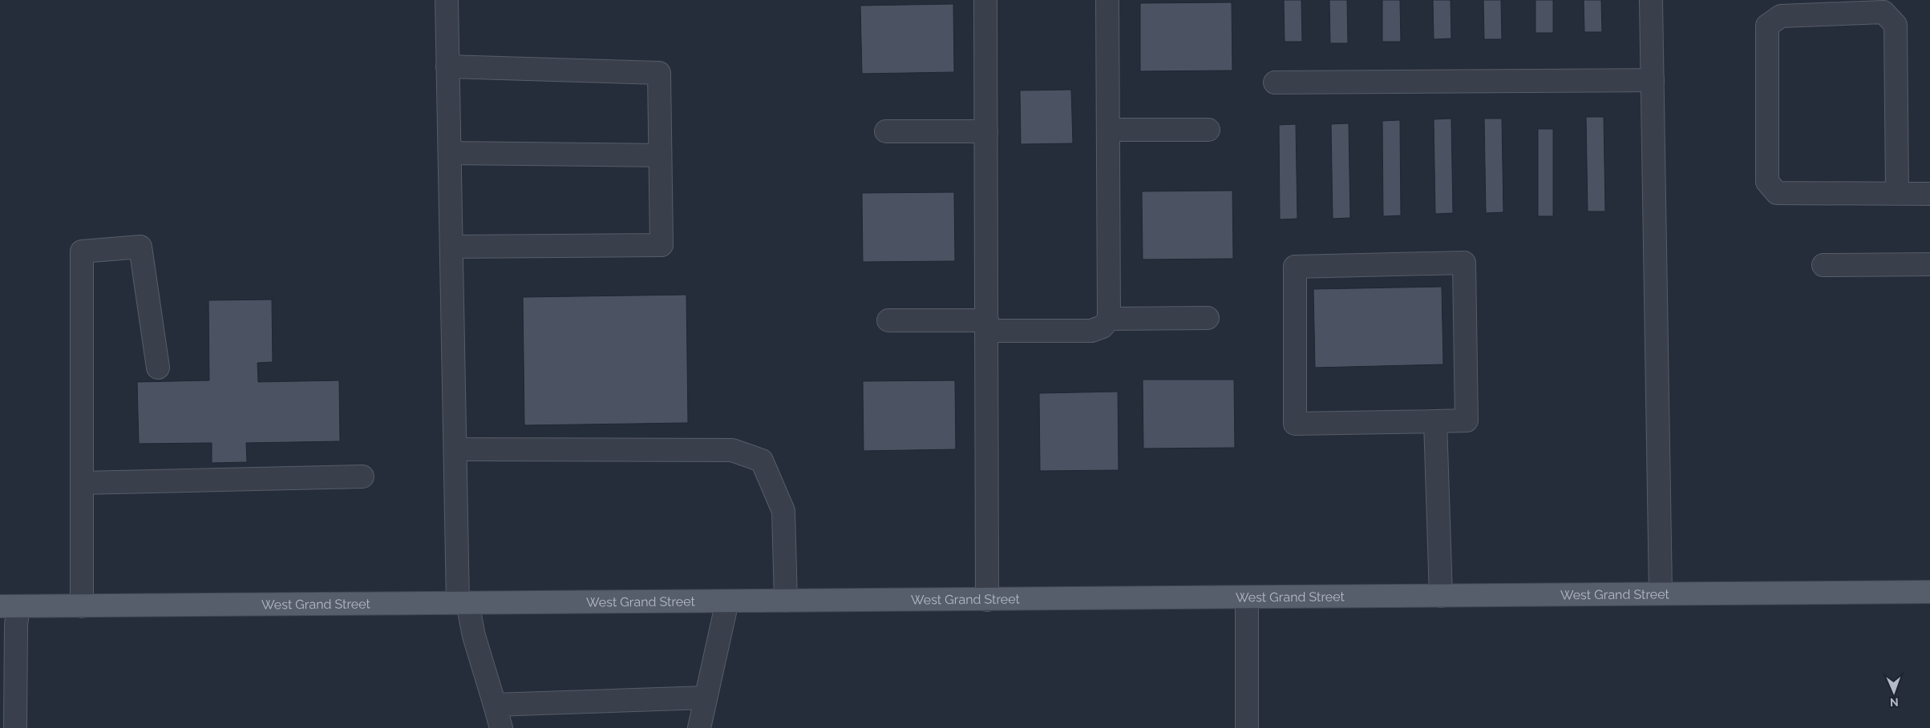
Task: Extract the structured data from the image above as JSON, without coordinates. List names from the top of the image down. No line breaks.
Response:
{"streets":{"main road":["West Grand Street"]},"north":"bottom"}
